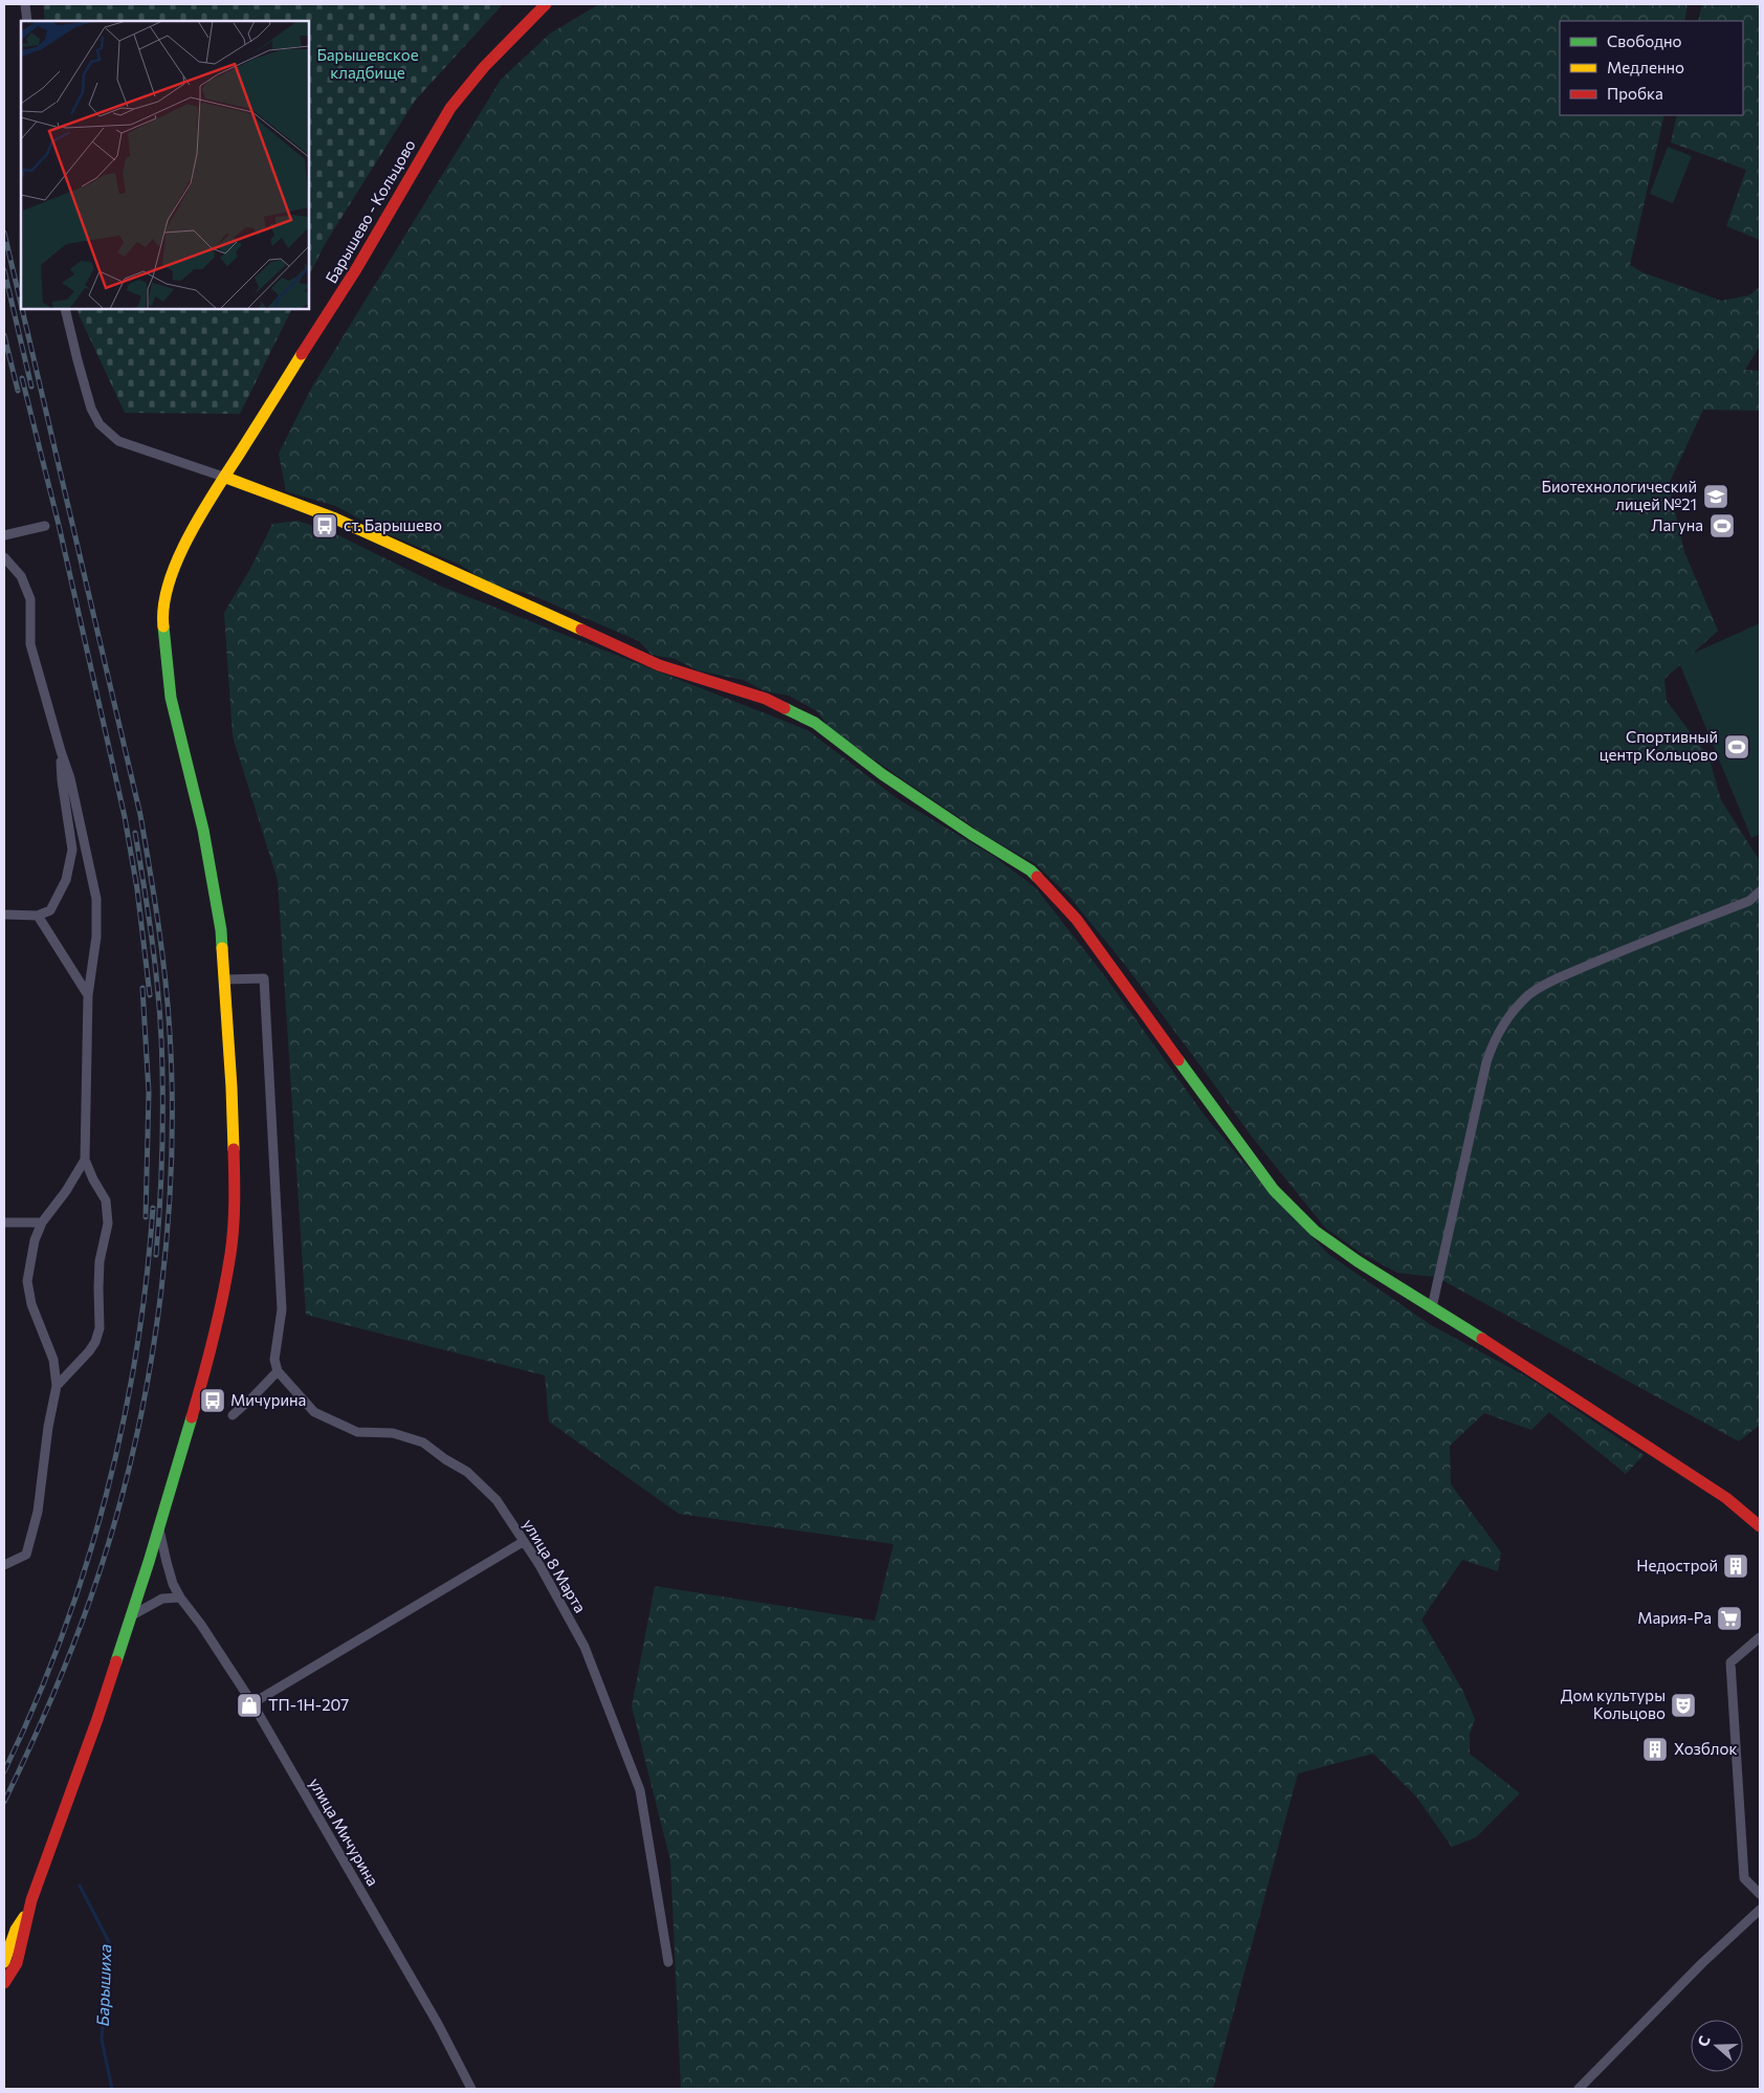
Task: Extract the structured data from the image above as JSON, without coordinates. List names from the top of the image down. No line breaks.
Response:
{"streets":{"main road":["Барышево - Кольцово"],"street":["улица 8 Марта","улица Мичурина"]},"crossings":[["Барышево - Кольцово","улица Мичурина"]],"water":["Барышиха"],"parks":["Барышевское кладбище"],"places":{"school or university":["Биотехнологический лицей №21"],"bus stop":["ст. Барышево","Мичурина"],"sports":["Лагуна","Спортивный центр Кольцово"],"building":["Недострой","Хозблок"],"supermarket":["Мария-Ра"],"shop":["ТП-1Н-207"],"theatre":["Дом культуры Кольцово"]},"legend":["Свободно","Медленно","Пробка"],"north":"left"}
